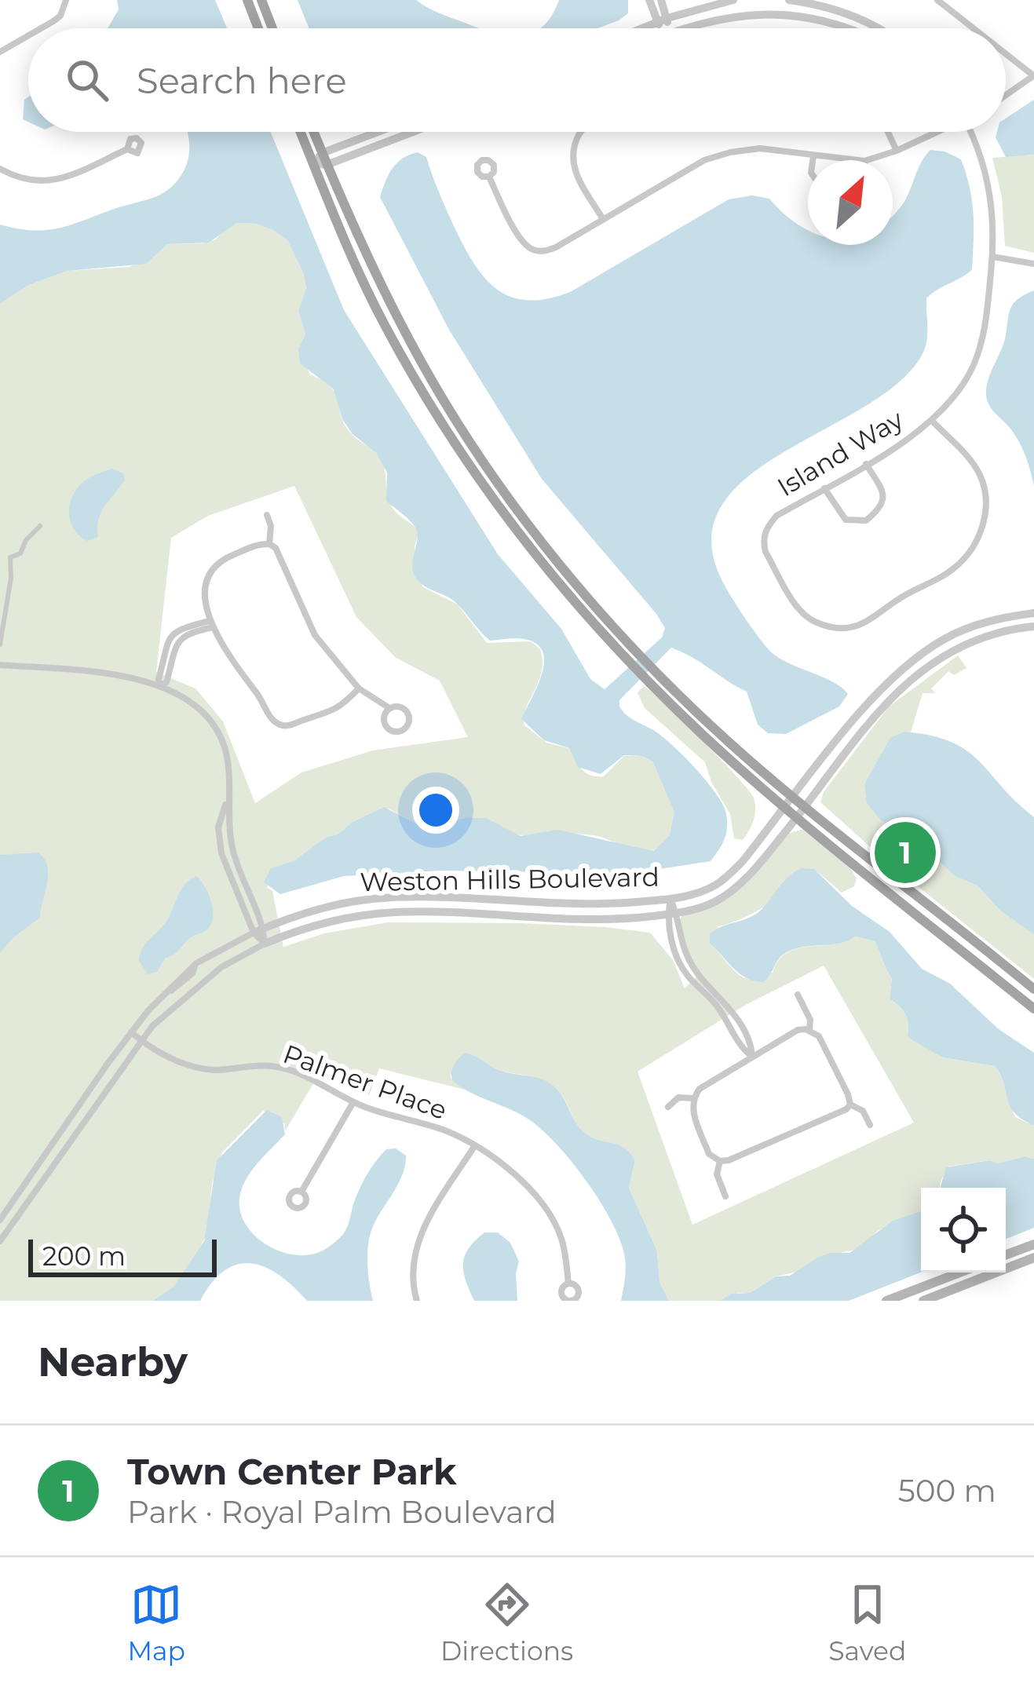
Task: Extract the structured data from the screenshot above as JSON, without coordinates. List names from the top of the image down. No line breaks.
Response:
{"streets":{"street":["Island Way","Weston Hills Boulevard","Palmer Place"]},"crossings":[["Weston Hills Boulevard","Palmer Place"]],"scale_bar":"200 m","north":"top right","page":{"search":"Search here","pins":"1","scale":"200 m","heading":"Nearby","list":[{"mark":"1","name":"Town Center Park","note":"Park · Royal Palm Boulevard","value":"500 m"}],"nav":["Map","Directions","Saved"]}}
